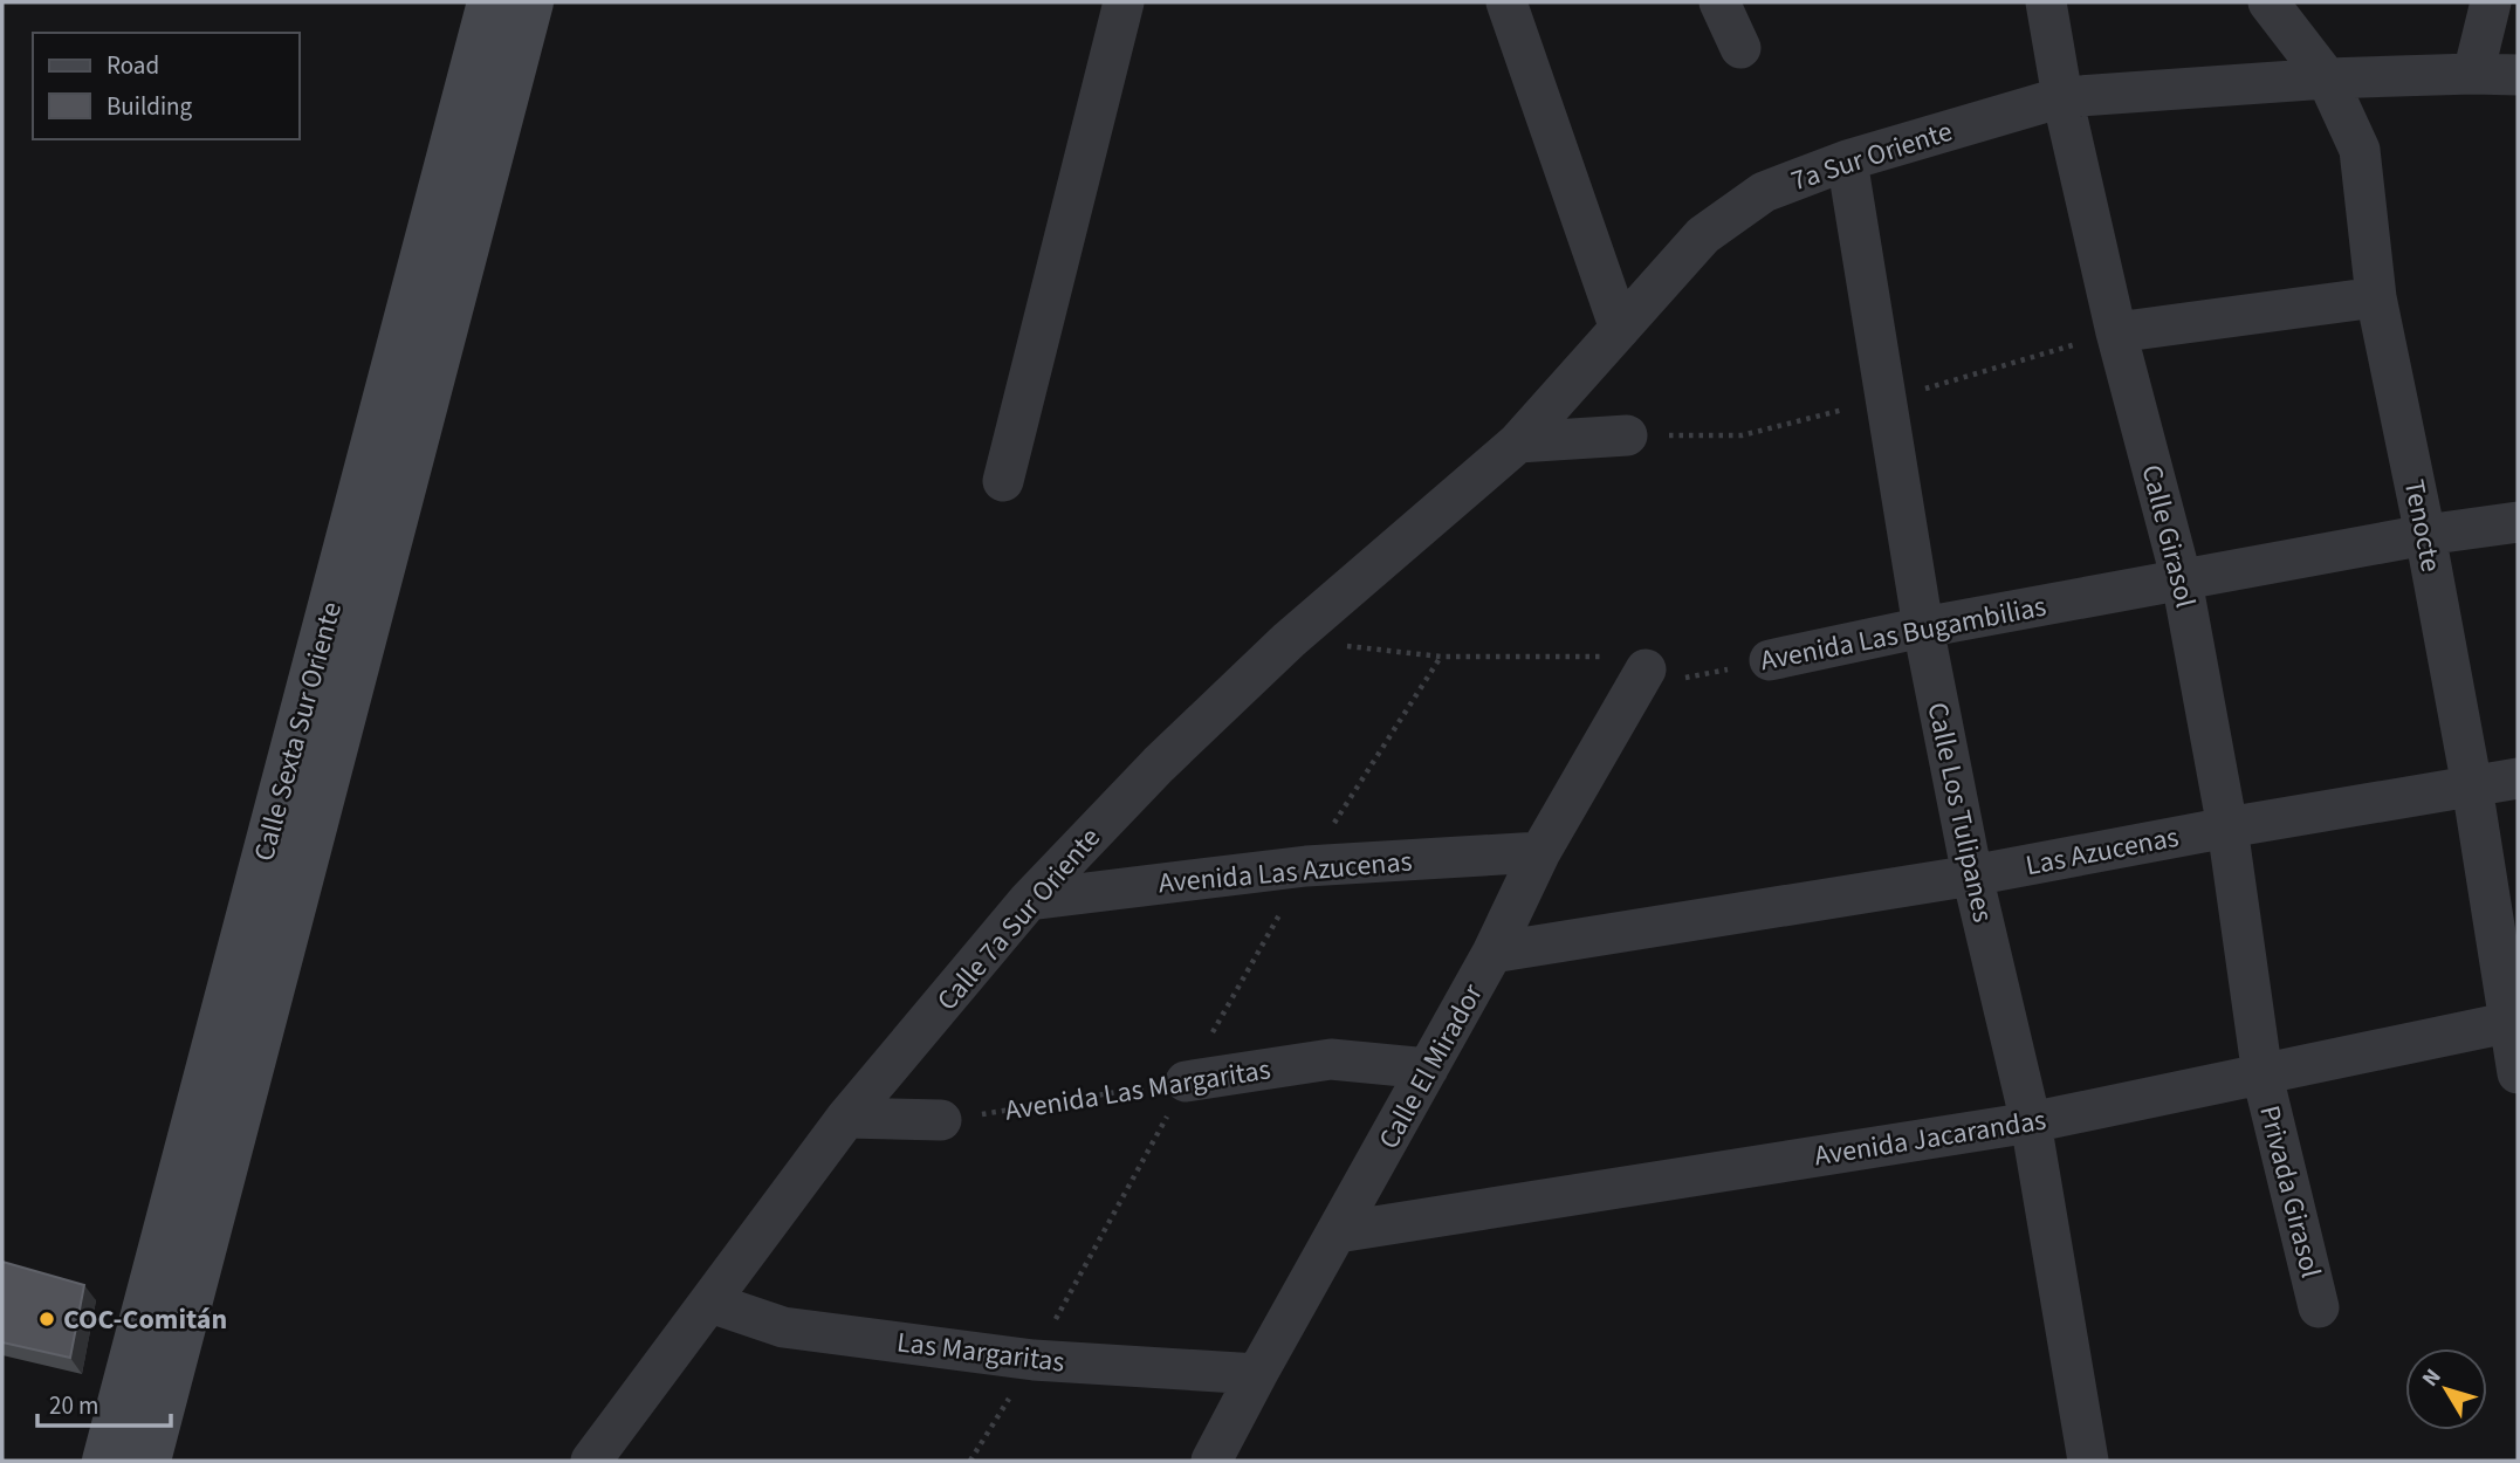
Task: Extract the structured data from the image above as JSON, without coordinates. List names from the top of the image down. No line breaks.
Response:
{"streets":{"main road":["Calle Sexta Sur Oriente"],"street":["7a Sur Oriente","Tenocte","Calle Girasol","Avenida Las Bugambilias","Calle Los Tulipanes","Las Azucenas","Avenida Las Azucenas","Calle 7a Sur Oriente","Calle El Mirador","Avenida Las Margaritas","Avenida Jacarandas","Privada Girasol","Las Margaritas"]},"crossings":[["7a Sur Oriente","Tenocte"],["7a Sur Oriente","Calle Girasol"],["7a Sur Oriente","Calle Los Tulipanes"],["7a Sur Oriente","Calle 7a Sur Oriente"],["Tenocte","Avenida Las Bugambilias"],["Tenocte","Las Azucenas"],["Tenocte","Avenida Jacarandas"],["Calle Girasol","Avenida Las Bugambilias"],["Calle Girasol","Las Azucenas"],["Calle Girasol","Avenida Jacarandas"],["Calle Girasol","Privada Girasol"],["Avenida Las Bugambilias","Calle Los Tulipanes"],["Avenida Las Bugambilias","Calle 7a Sur Oriente"],["Avenida Las Bugambilias","Calle El Mirador"],["Calle Los Tulipanes","Las Azucenas"],["Calle Los Tulipanes","Avenida Jacarandas"],["Las Azucenas","Calle El Mirador"],["Avenida Las Azucenas","Calle 7a Sur Oriente"],["Avenida Las Azucenas","Calle El Mirador"],["Calle 7a Sur Oriente","Las Margaritas"],["Calle El Mirador","Avenida Las Margaritas"],["Calle El Mirador","Avenida Jacarandas"],["Calle El Mirador","Las Margaritas"],["Avenida Jacarandas","Privada Girasol"]],"places":["COC-Comitán"],"legend":["Road","Building"],"scale_bar":"20 m","north":"top left"}
